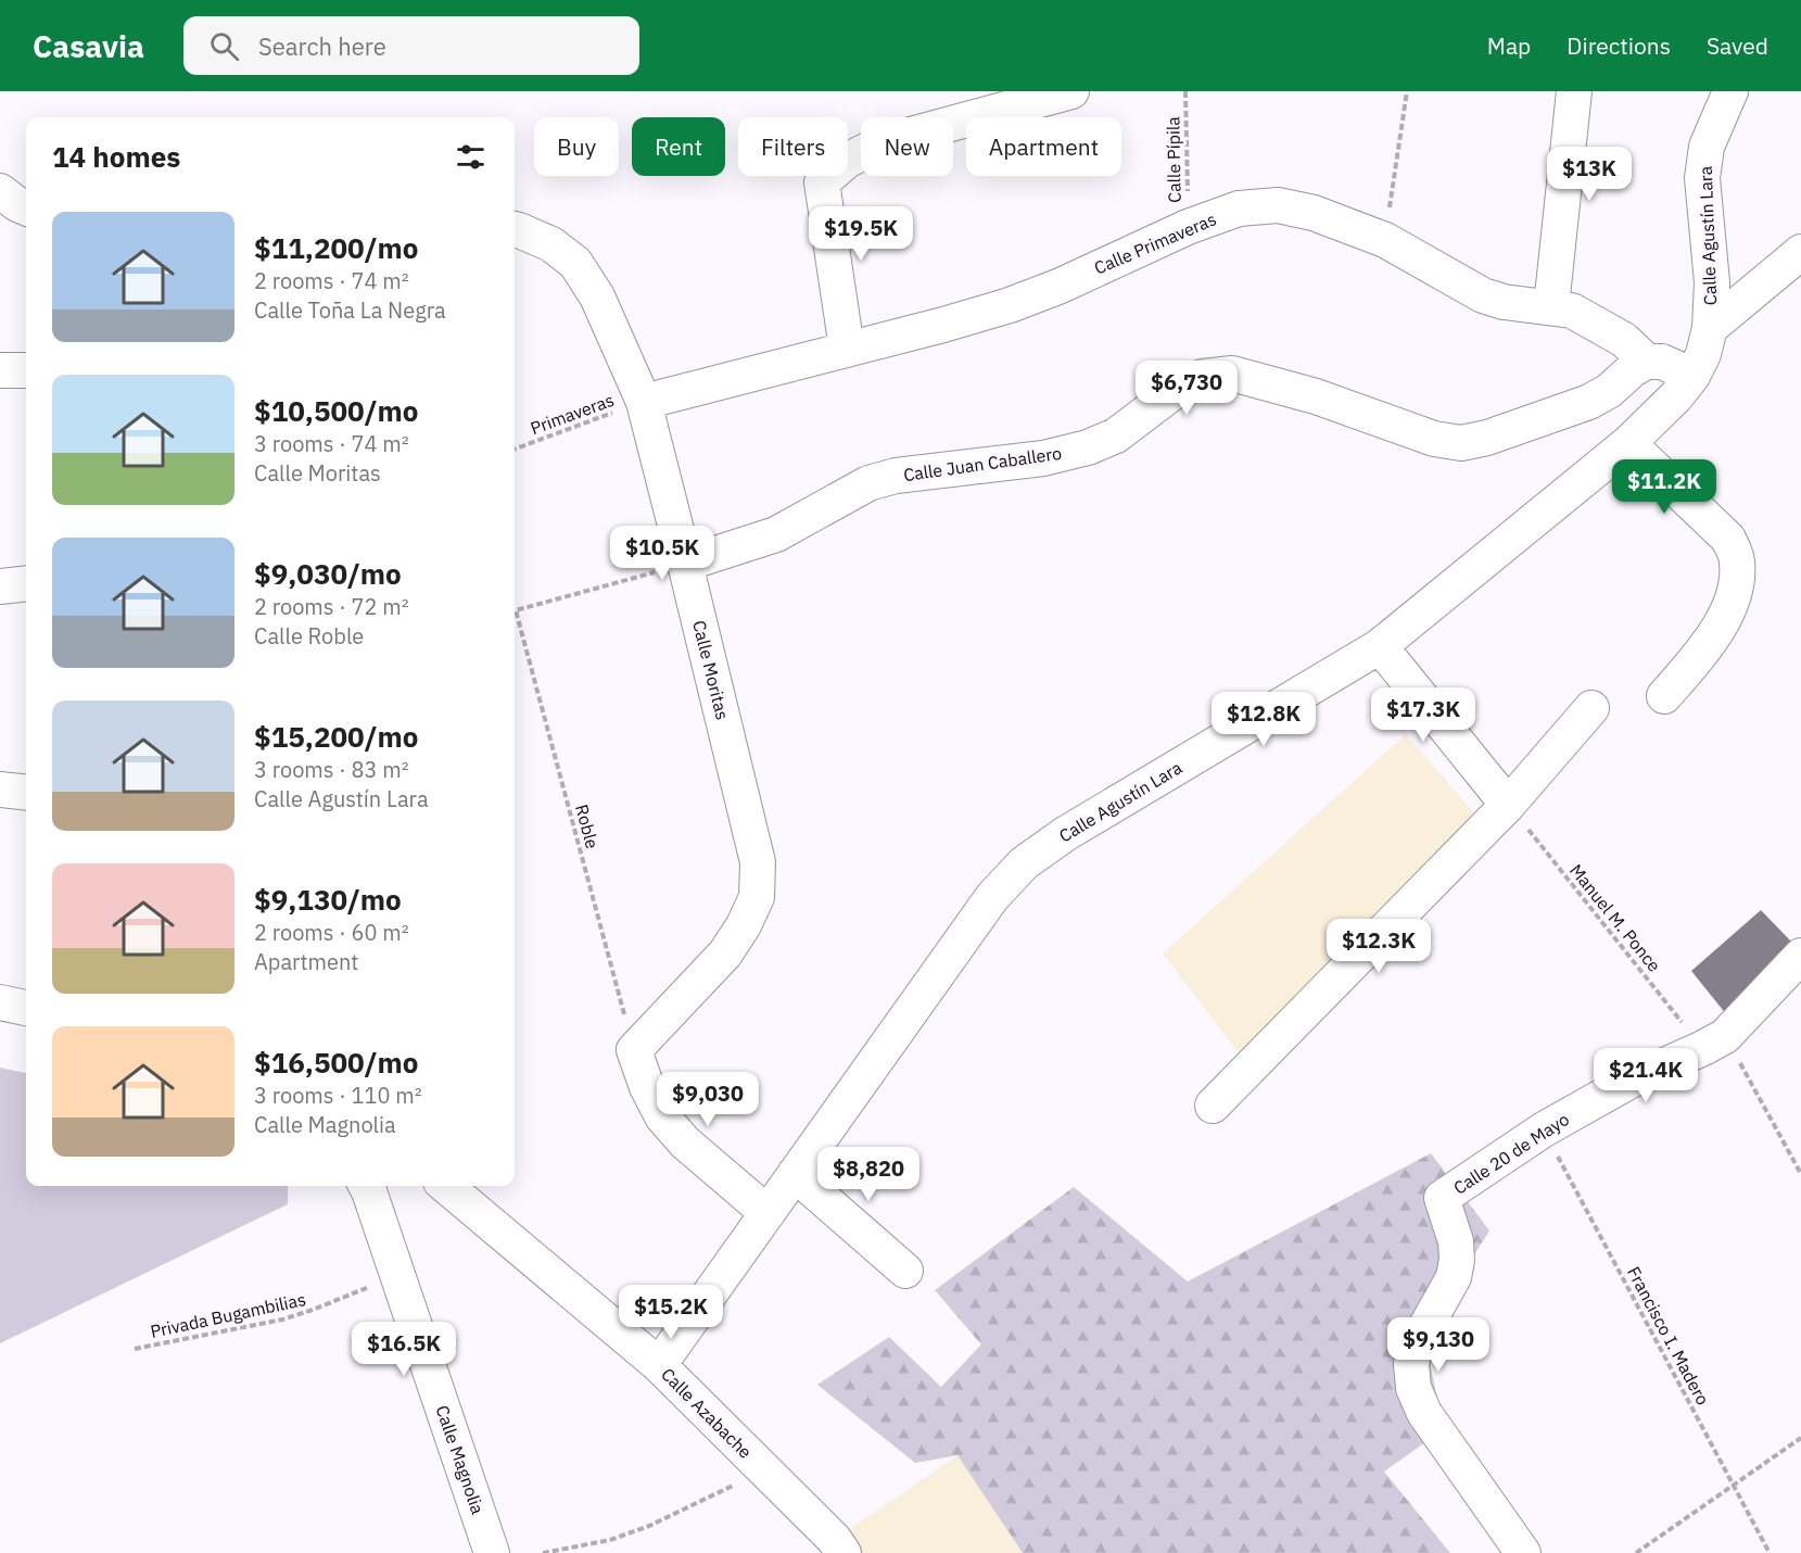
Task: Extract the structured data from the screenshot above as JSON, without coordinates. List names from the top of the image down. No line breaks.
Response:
{"streets":{"street":["Calle Agustín Lara","Calle Primaveras","Calle Juan Caballero","Calle Moritas","Calle 20 de Mayo","Calle Azabache","Calle Magnolia"],"path":["Calle Pípila","Primaveras","Roble","Manuel M. Ponce","Privada Bugambilias","Francisco I. Madero"]},"crossings":[["Calle Pípila","Calle Primaveras"],["Calle Agustín Lara","Calle Azabache"],["Calle Primaveras","Primaveras"],["Calle Primaveras","Calle Juan Caballero"],["Calle Primaveras","Calle Moritas"],["Primaveras","Calle Moritas"],["Calle Juan Caballero","Calle Moritas"],["Calle Juan Caballero","Roble"],["Calle Moritas","Roble"],["Manuel M. Ponce","Calle 20 de Mayo"],["Calle 20 de Mayo","Francisco I. Madero"],["Privada Bugambilias","Calle Magnolia"]],"page":{"header":"Casavia","search":"Search here","nav":["Map","Directions","Saved"],"chip":["Buy","Rent","Filters","New","Apartment"],"heading":"14 homes","price":["$13K","$19.5K","$6,730","$11.2K","$10.5K","$17.3K","$12.8K","$12.3K","$21.4K","$9,030","$8,820","$15.2K","$9,130","$16.5K"],"list":[{"name":"$11,200/mo","note":"2 rooms · 74 m² · Calle Toña La Negra"},{"name":"$10,500/mo","note":"3 rooms · 74 m² · Calle Moritas"},{"name":"$9,030/mo","note":"2 rooms · 72 m² · Calle Roble"},{"name":"$15,200/mo","note":"3 rooms · 83 m² · Calle Agustín Lara"},{"name":"$9,130/mo","note":"2 rooms · 60 m² · Apartment"},{"name":"$16,500/mo","note":"3 rooms · 110 m² · Calle Magnolia"}]}}
